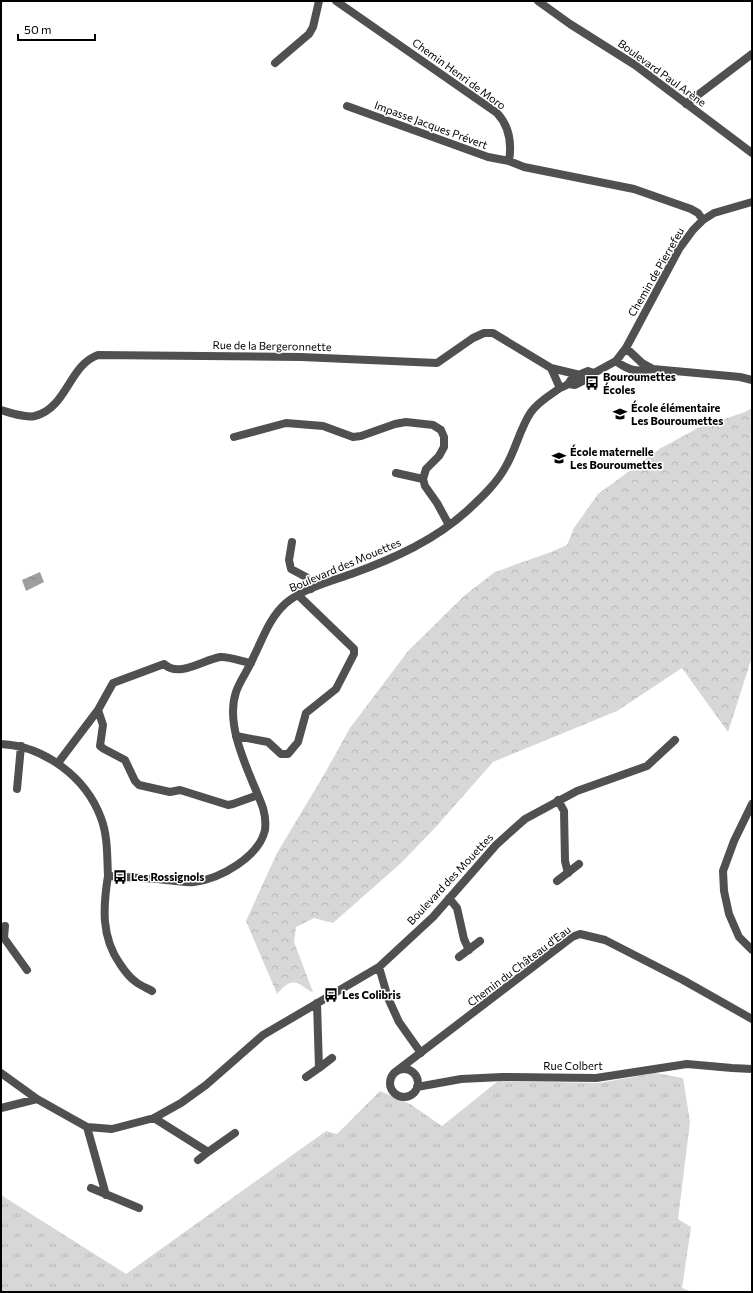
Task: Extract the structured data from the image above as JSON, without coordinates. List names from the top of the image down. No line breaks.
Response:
{"streets":{"street":["Boulevard Paul Arène","Chemin Henri de Moro","Impasse Jacques Prévert","Chemin de Pierrefeu","Rue de la Bergeronnette","Boulevard des Mouettes","Chemin du Château d'Eau","Rue Colbert"]},"crossings":[["Chemin Henri de Moro","Impasse Jacques Prévert"],["Chemin de Pierrefeu","Rue de la Bergeronnette"],["Chemin de Pierrefeu","Boulevard des Mouettes"],["Chemin du Château d'Eau","Rue Colbert"]],"places":{"bus stop":["Bouroumettes Écoles","Les Rossignols","Les Colibris"],"school or university":["École élémentaire Les Bouroumettes","École maternelle Les Bouroumettes"]},"scale_bar":"50 m"}
